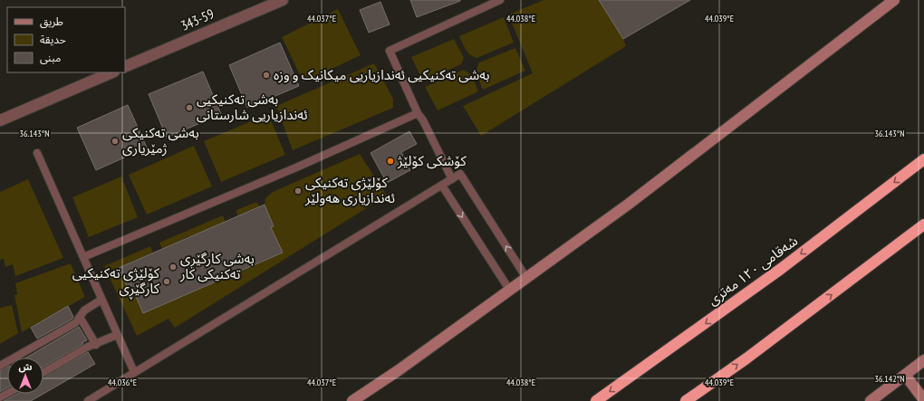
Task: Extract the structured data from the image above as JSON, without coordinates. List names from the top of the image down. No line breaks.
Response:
{"streets":{"highway":["شەقامی ١٢٠ مەتری"],"street":["343-59"]},"places":["بەشی تەکنیکیی ئەندازیاریی میکانیک و وزە","بەشی تەکنیکیی ئەندازیاریی شارستانی","بەشی تەکنیکی ژمێریاری","کۆشکی کۆلێژ","کۆلێژی تەکنیکی ئەندازیاری هەولێر","بەشی کارگێڕی تەکنیکی کار","کۆلێژی تەکنیکیی کارگێڕی"],"legend":["طريق","حديقة","مبنى"],"north":"top","coordinates":["44.037°E","44.038°E","44.039°E","36.143°N","36.142°N","44.036°E"]}
